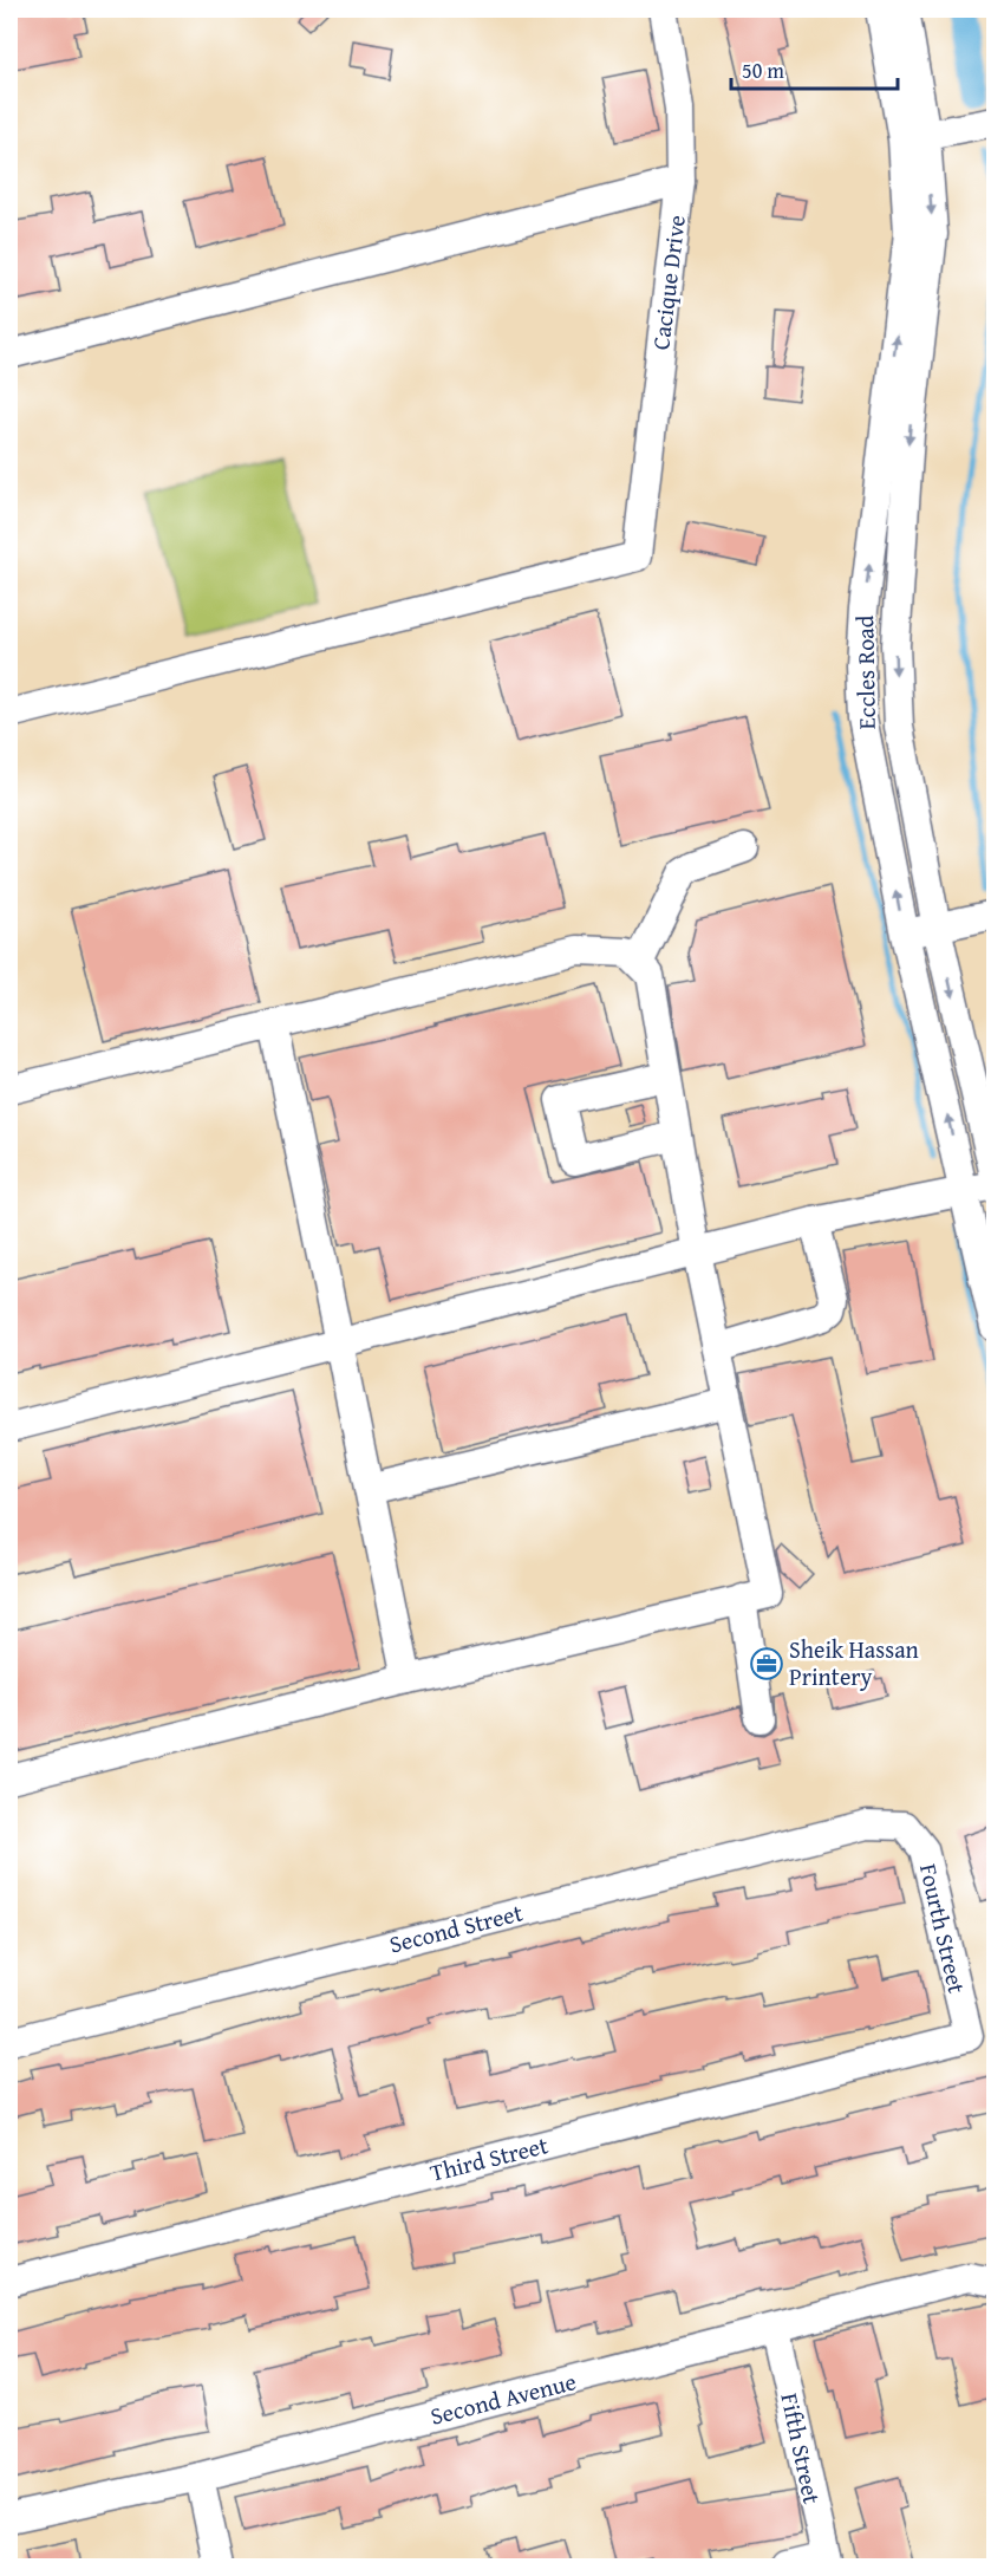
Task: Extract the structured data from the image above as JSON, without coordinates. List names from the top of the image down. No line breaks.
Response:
{"streets":{"street":["Cacique Drive","Eccles Road","Second Street","Fourth Street","Third Street","Second Avenue","Fifth Street"]},"crossings":[["Second Street","Fourth Street"],["Fourth Street","Third Street"],["Second Avenue","Fifth Street"]],"places":{"office":["Sheik Hassan Printery"]},"scale_bar":"50 m"}
